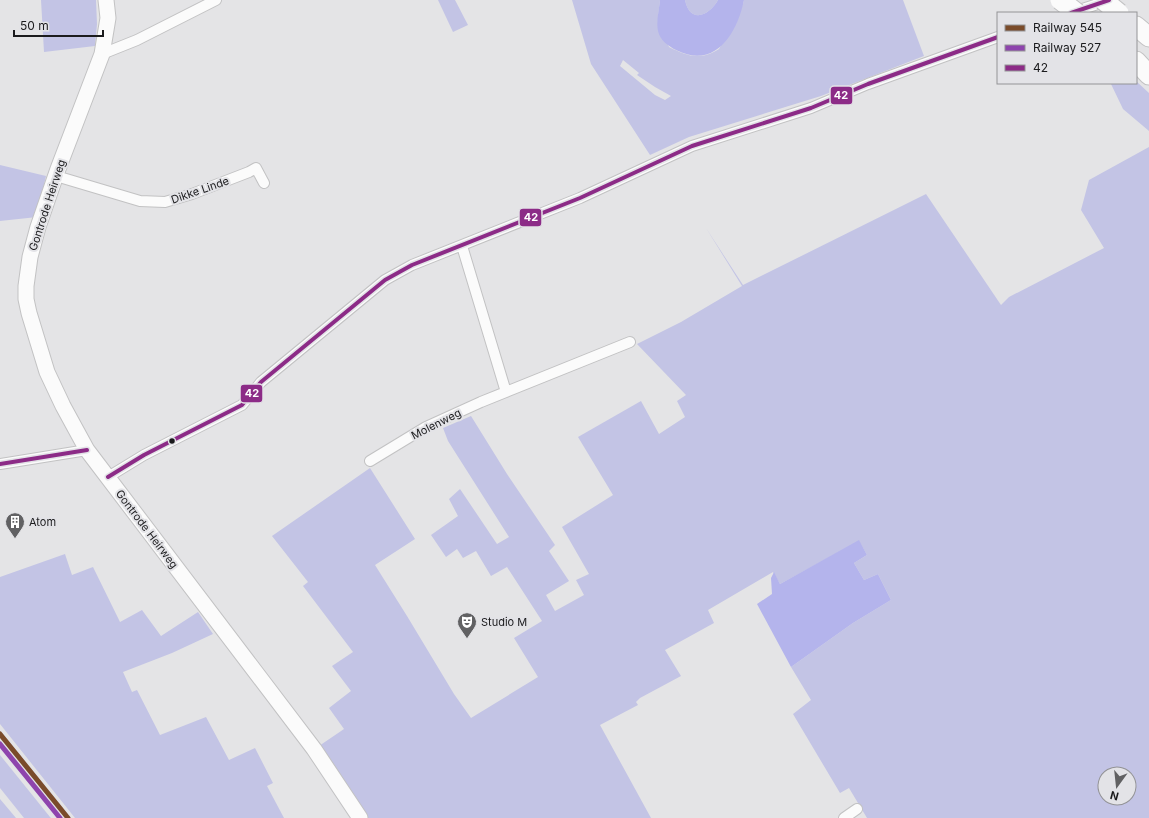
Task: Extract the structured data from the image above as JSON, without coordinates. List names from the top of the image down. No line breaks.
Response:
{"streets":{"street":["Dikke Linde","Gontrode Heirweg","Molenweg"]},"crossings":[["Dikke Linde","Gontrode Heirweg"]],"places":{"building":["Atom"],"theatre":["Studio M"]},"lines":["transit line 42","rail line 545","rail line 527"],"legend":["Railway 545","Railway 527","42"],"scale_bar":"50 m","north":"bottom"}
